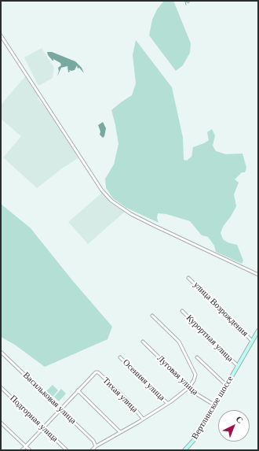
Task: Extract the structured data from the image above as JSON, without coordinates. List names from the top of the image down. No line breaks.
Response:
{"streets":{"main road":["Вертлинское шоссе"],"street":["улица Возрождения","Курортная улица","Луговая улица","Осенняя улица","Тихая улица","Васильковая улица","Подгорная улица"]},"crossings":[["улица Возрождения","Вертлинское шоссе"],["Курортная улица","Вертлинское шоссе"],["Луговая улица","Вертлинское шоссе"]],"north":"top right"}
